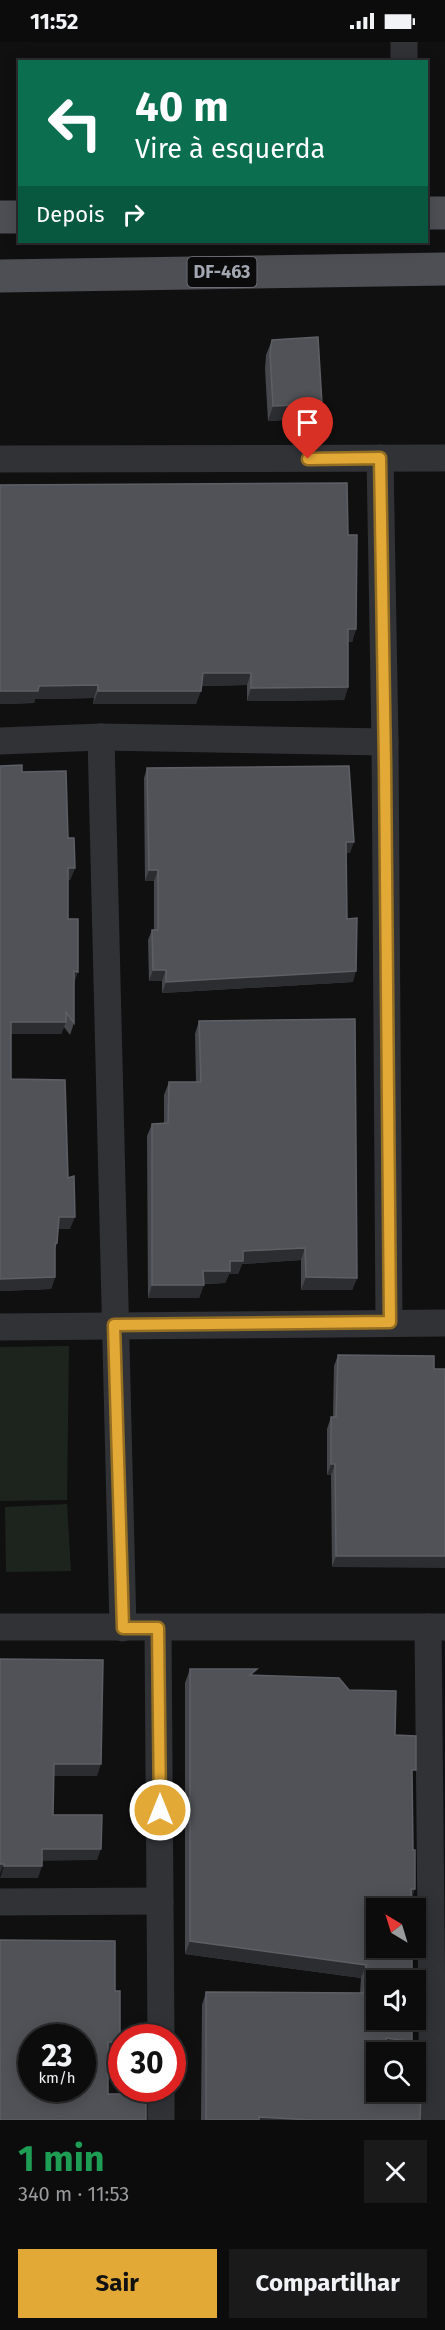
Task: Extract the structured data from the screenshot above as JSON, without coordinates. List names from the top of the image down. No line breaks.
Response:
{"streets":{"main road":["DF-463"]},"north":"top left","page":{"status":"11:52","turn":["40 m","Vire à esquerda"],"then":"Depois","speed":"23 km/h","limit":"30","heading":["1 min","340 m · 11:53"],"buttons":["Sair","Compartilhar"]}}
